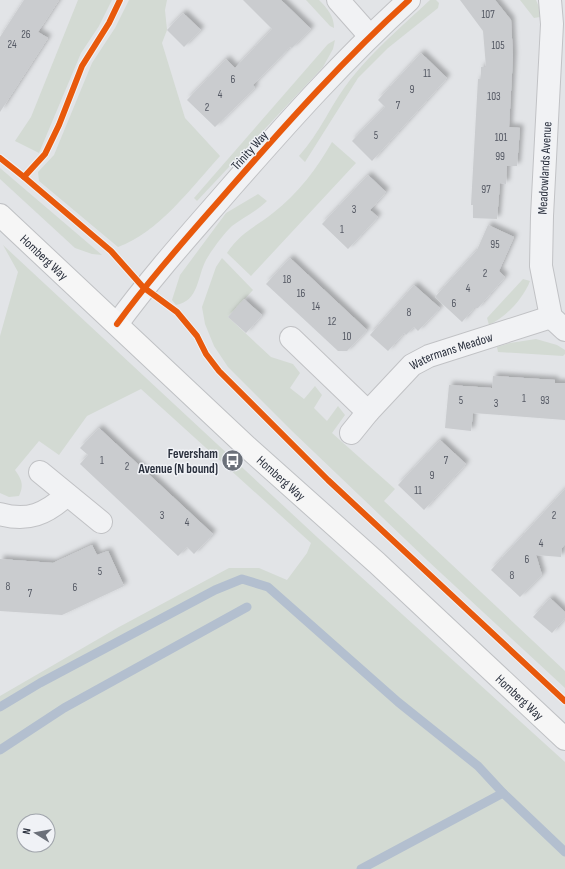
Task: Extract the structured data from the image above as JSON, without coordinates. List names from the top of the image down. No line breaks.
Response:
{"streets":{"main road":["Homberg Way"],"street":["Trinity Way","Meadowlands Avenue","Watermans Meadow"]},"crossings":[["Trinity Way","Homberg Way"],["Meadowlands Avenue","Watermans Meadow"]],"places":{"bus stop":["Feversham Avenue (N bound)"]},"house_numbers":["107","26","24","105","11","6","9","4","103","7","2","5","101","99","97","3","1","95","2","18","4","16","6","14","8","12","10","1","5","93","3","1","7","2","9","11","3","2","4","4","6","5","8","8","6","7"],"north":"left"}
